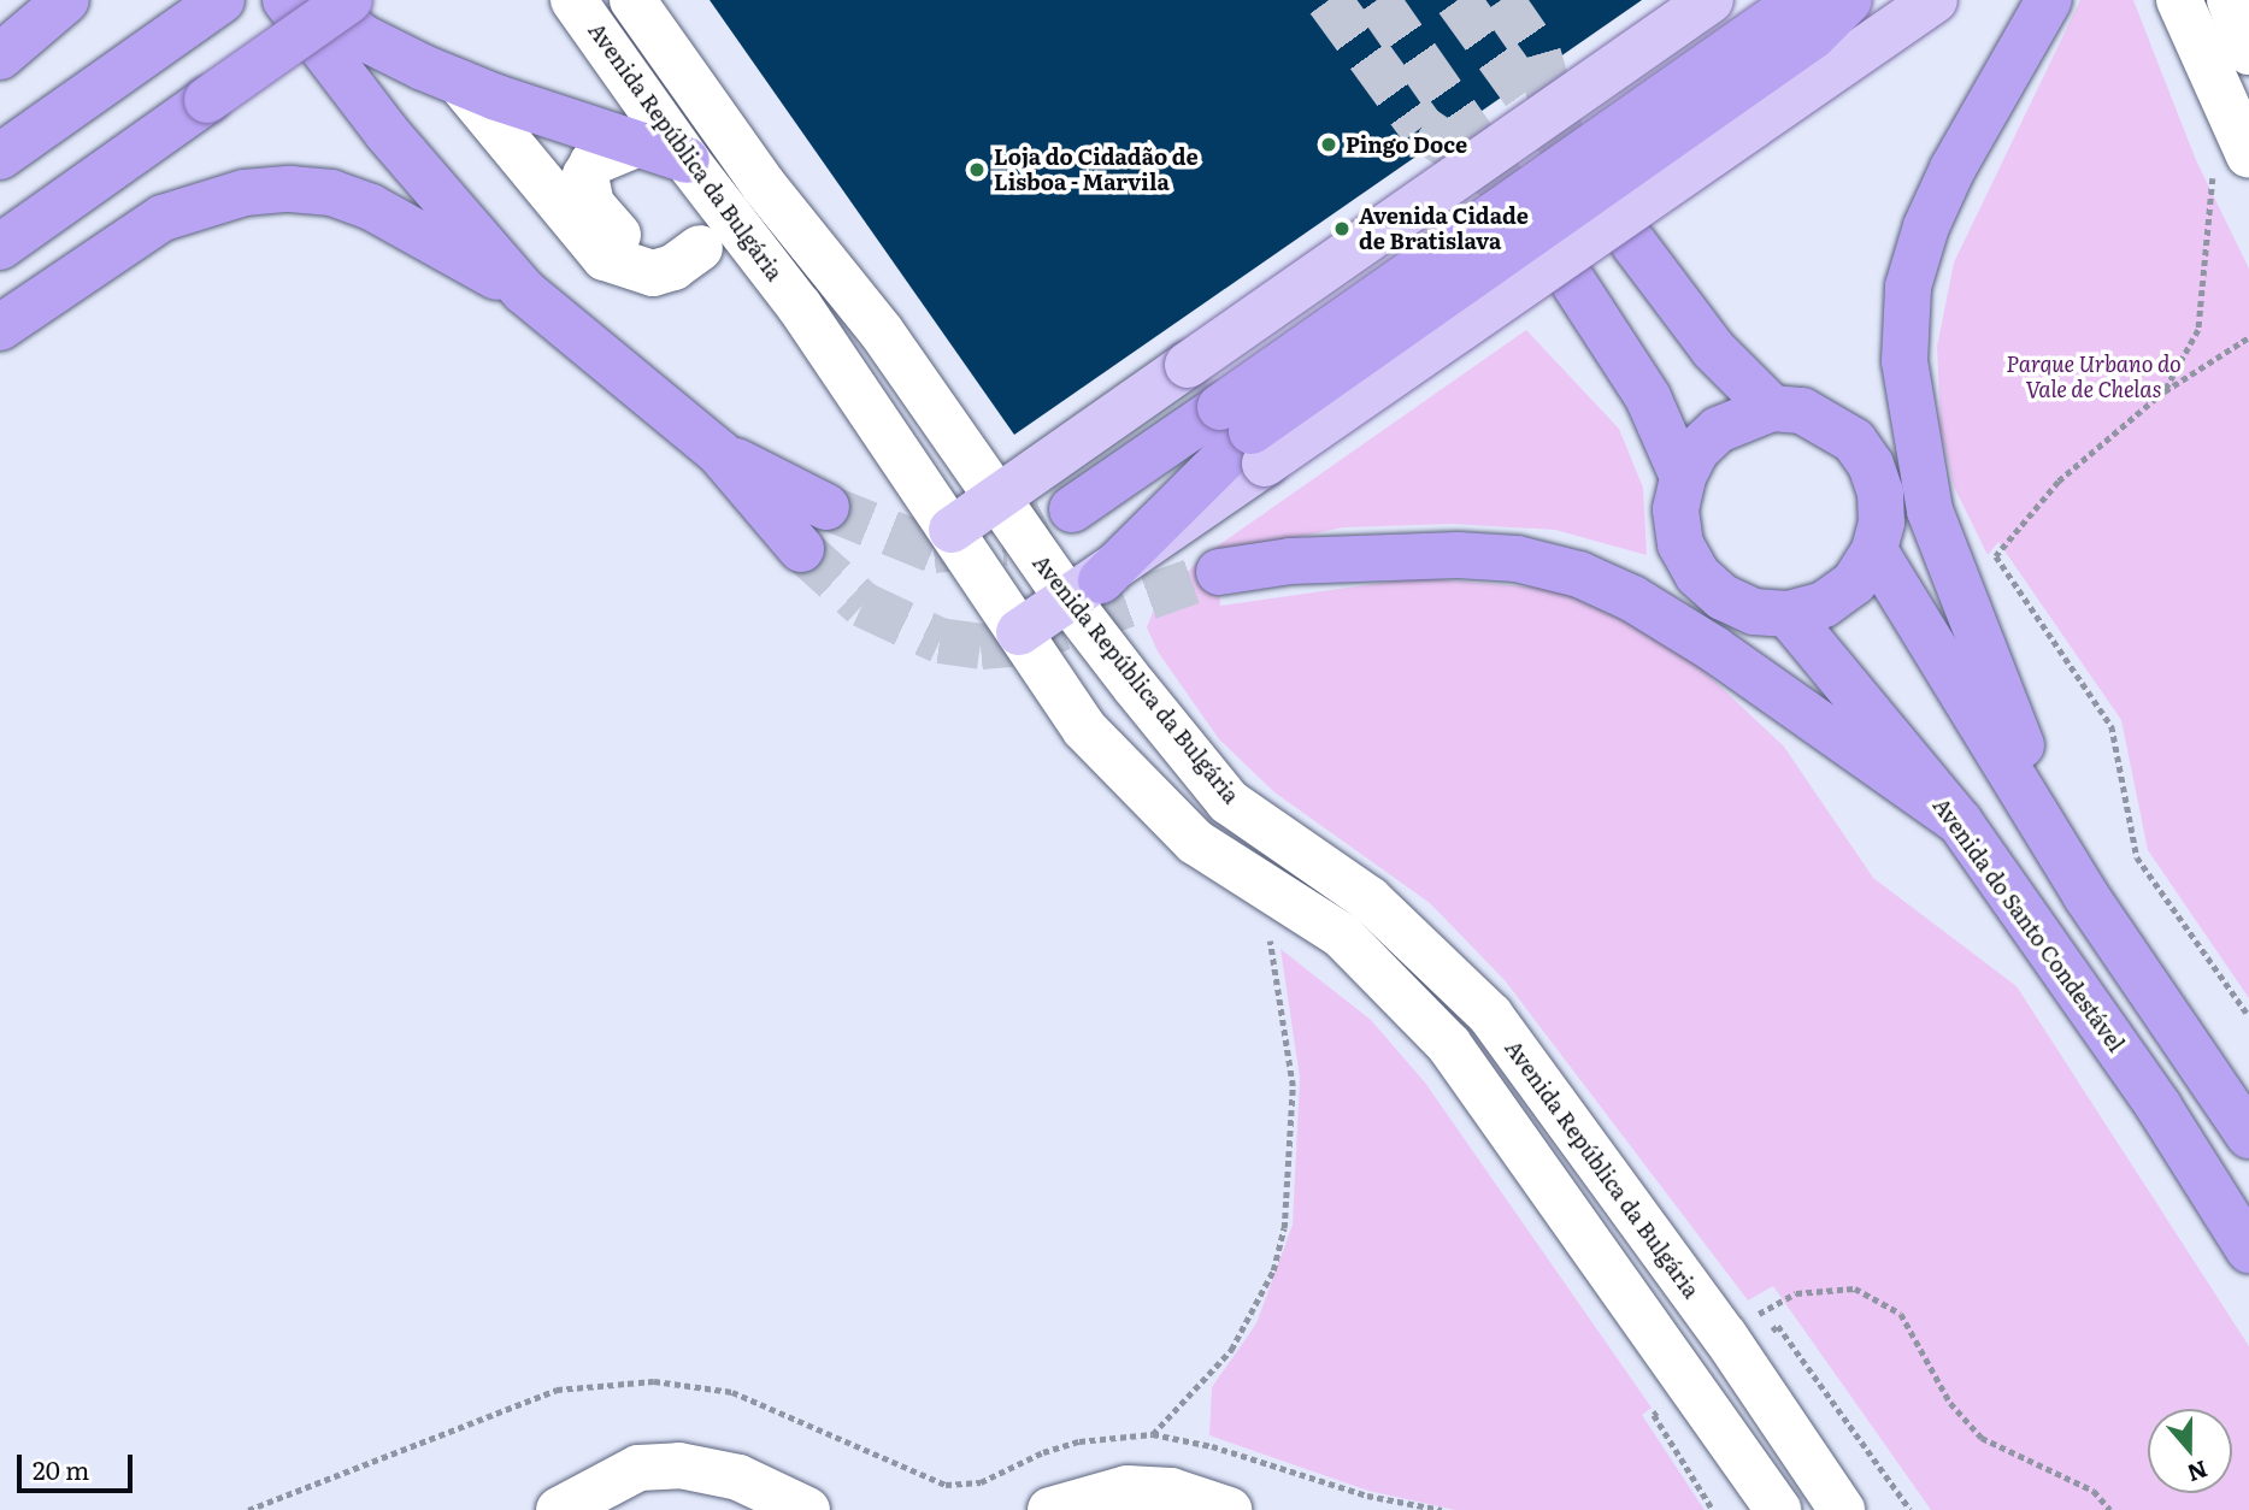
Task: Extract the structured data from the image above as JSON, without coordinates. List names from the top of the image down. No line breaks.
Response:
{"streets":{"highway":["Avenida do Santo Condestável"],"street":["Avenida República da Bulgária"]},"parks":["Parque Urbano do Vale de Chelas"],"places":["Pingo Doce","Loja do Cidadão de Lisboa - Marvila","Avenida Cidade de Bratislava"],"scale_bar":"20 m","north":"bottom"}
